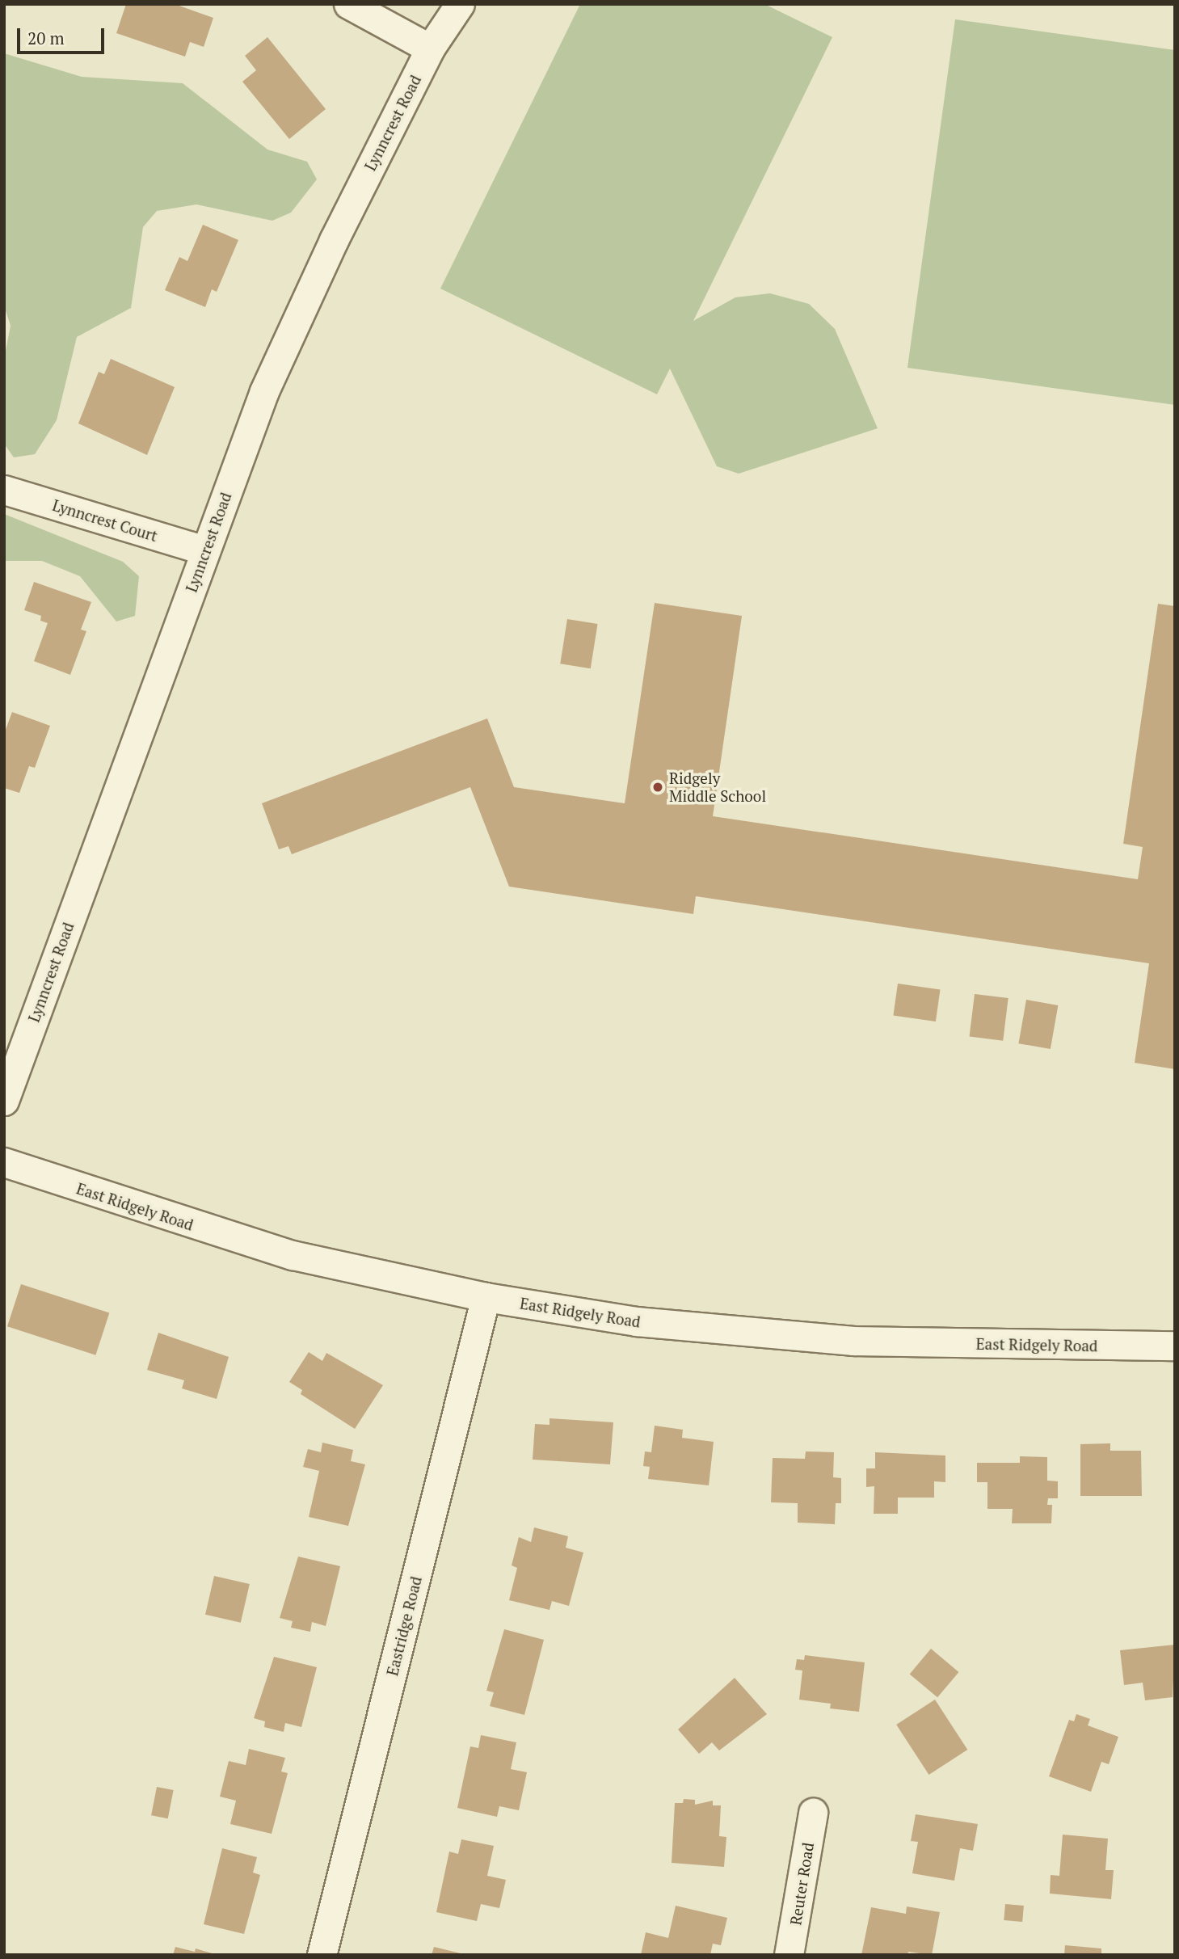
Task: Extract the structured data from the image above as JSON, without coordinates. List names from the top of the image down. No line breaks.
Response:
{"streets":{"street":["Lynncrest Road","Lynncrest Court","East Ridgely Road","Eastridge Road","Reuter Road"]},"crossings":[["Lynncrest Road","Lynncrest Court"],["East Ridgely Road","Eastridge Road"]],"places":["Ridgely Middle School"],"scale_bar":"20 m"}
